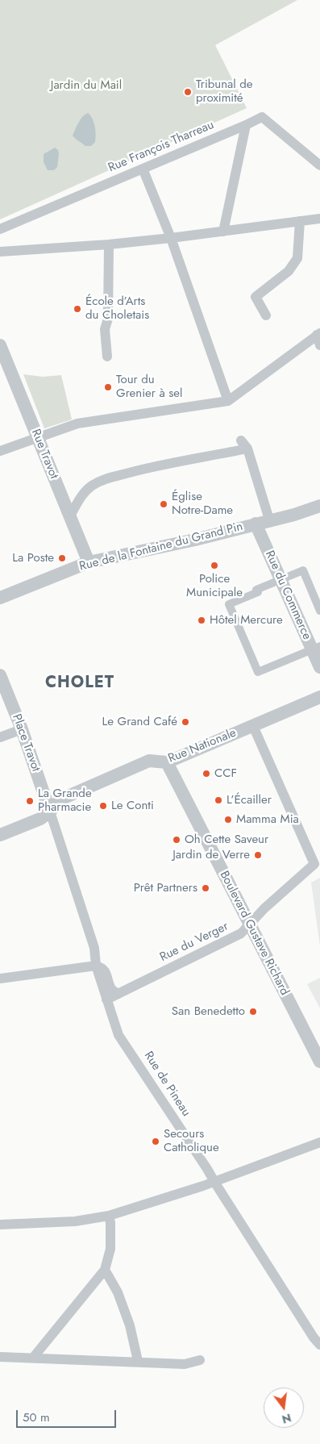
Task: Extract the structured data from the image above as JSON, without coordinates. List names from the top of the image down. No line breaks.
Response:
{"streets":{"street":["Rue François Tharreau","Rue Travot","Rue de la Fontaine du Grand Pin","Rue du Commerce","Place Travot","Rue Nationale","Boulevard Gustave Richard","Rue du Verger","Rue de Pineau"]},"crossings":[["Rue Travot","Rue de la Fontaine du Grand Pin"],["Rue de la Fontaine du Grand Pin","Rue du Commerce"],["Place Travot","Rue Nationale"],["Place Travot","Rue de Pineau"],["Rue Nationale","Boulevard Gustave Richard"],["Rue Nationale","Rue du Verger"],["Rue Nationale","Rue de Pineau"],["Boulevard Gustave Richard","Rue du Verger"],["Rue du Verger","Rue de Pineau"]],"districts":["CHOLET"],"parks":["Jardin du Mail"],"places":["Tribunal de proximité","École d’Arts du Choletais","Tour du Grenier à sel","Église Notre-Dame","La Poste","Police Municipale","Hôtel Mercure","Le Grand Café","CCF","L’Écailler","La Grande Pharmacie","Le Conti","Mamma Mia","Oh Cette Saveur","Jardin de Verre","Prêt Partners","San Benedetto","Secours Catholique"],"scale_bar":"50 m","north":"bottom"}
